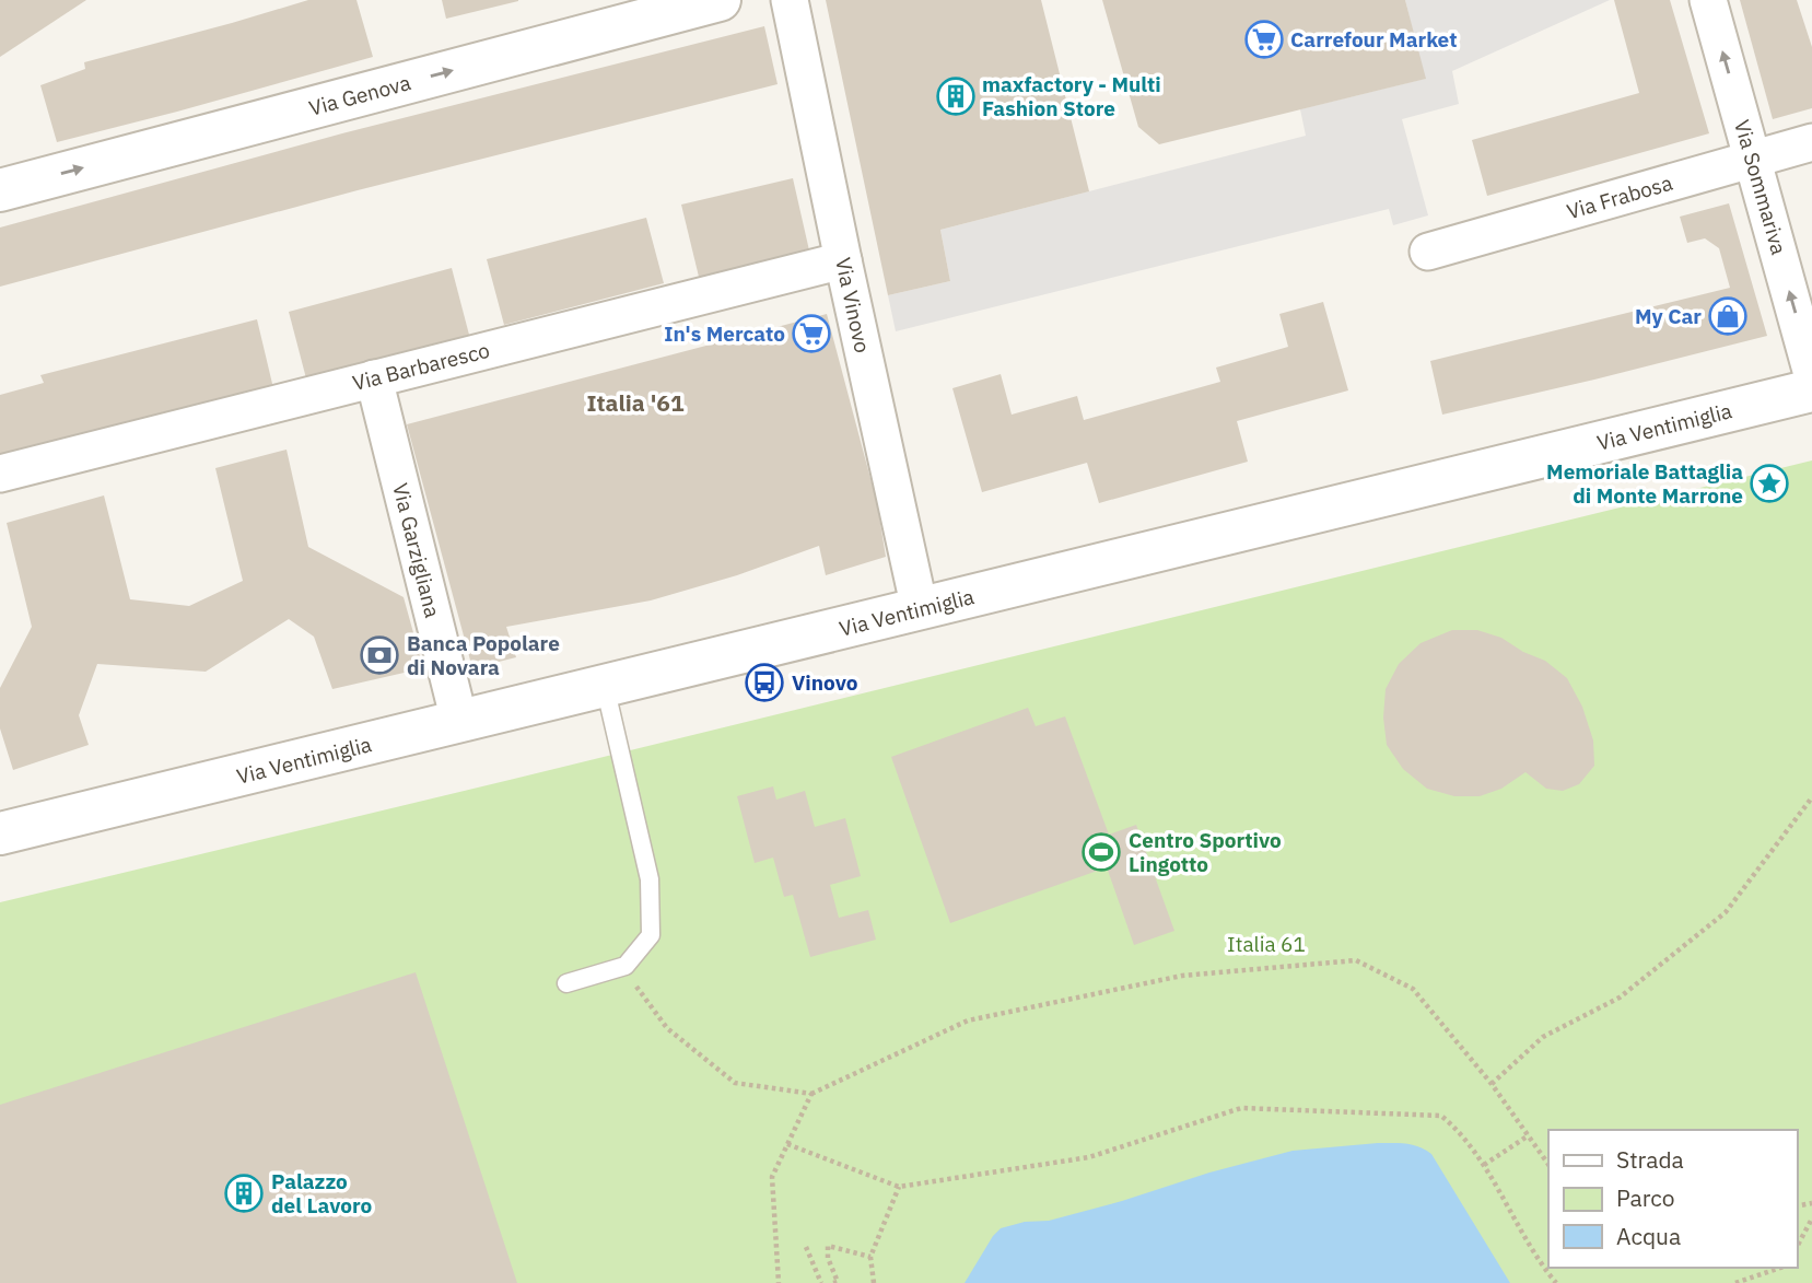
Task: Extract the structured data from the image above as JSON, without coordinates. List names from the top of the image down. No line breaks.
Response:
{"streets":{"street":["Via Genova","Via Sommariva","Via Frabosa","Via Vinovo","Via Barbaresco","Via Ventimiglia","Via Garzigliana"]},"crossings":[["Via Sommariva","Via Frabosa"],["Via Vinovo","Via Barbaresco"],["Via Vinovo","Via Ventimiglia"],["Via Barbaresco","Via Garzigliana"],["Via Ventimiglia","Via Garzigliana"]],"one_way":["Via Genova","Via Sommariva"],"districts":["Italia '61"],"parks":["Italia 61"],"places":{"supermarket":["Carrefour Market","In's Mercato"],"building":["maxfactory - Multi Fashion Store","Palazzo del Lavoro"],"shop":["My Car"],"place":["Memoriale Battaglia di Monte Marrone"],"bank":["Banca Popolare di Novara"],"bus stop":["Vinovo"],"sports":["Centro Sportivo Lingotto"]},"legend":["Strada","Parco","Acqua"]}
